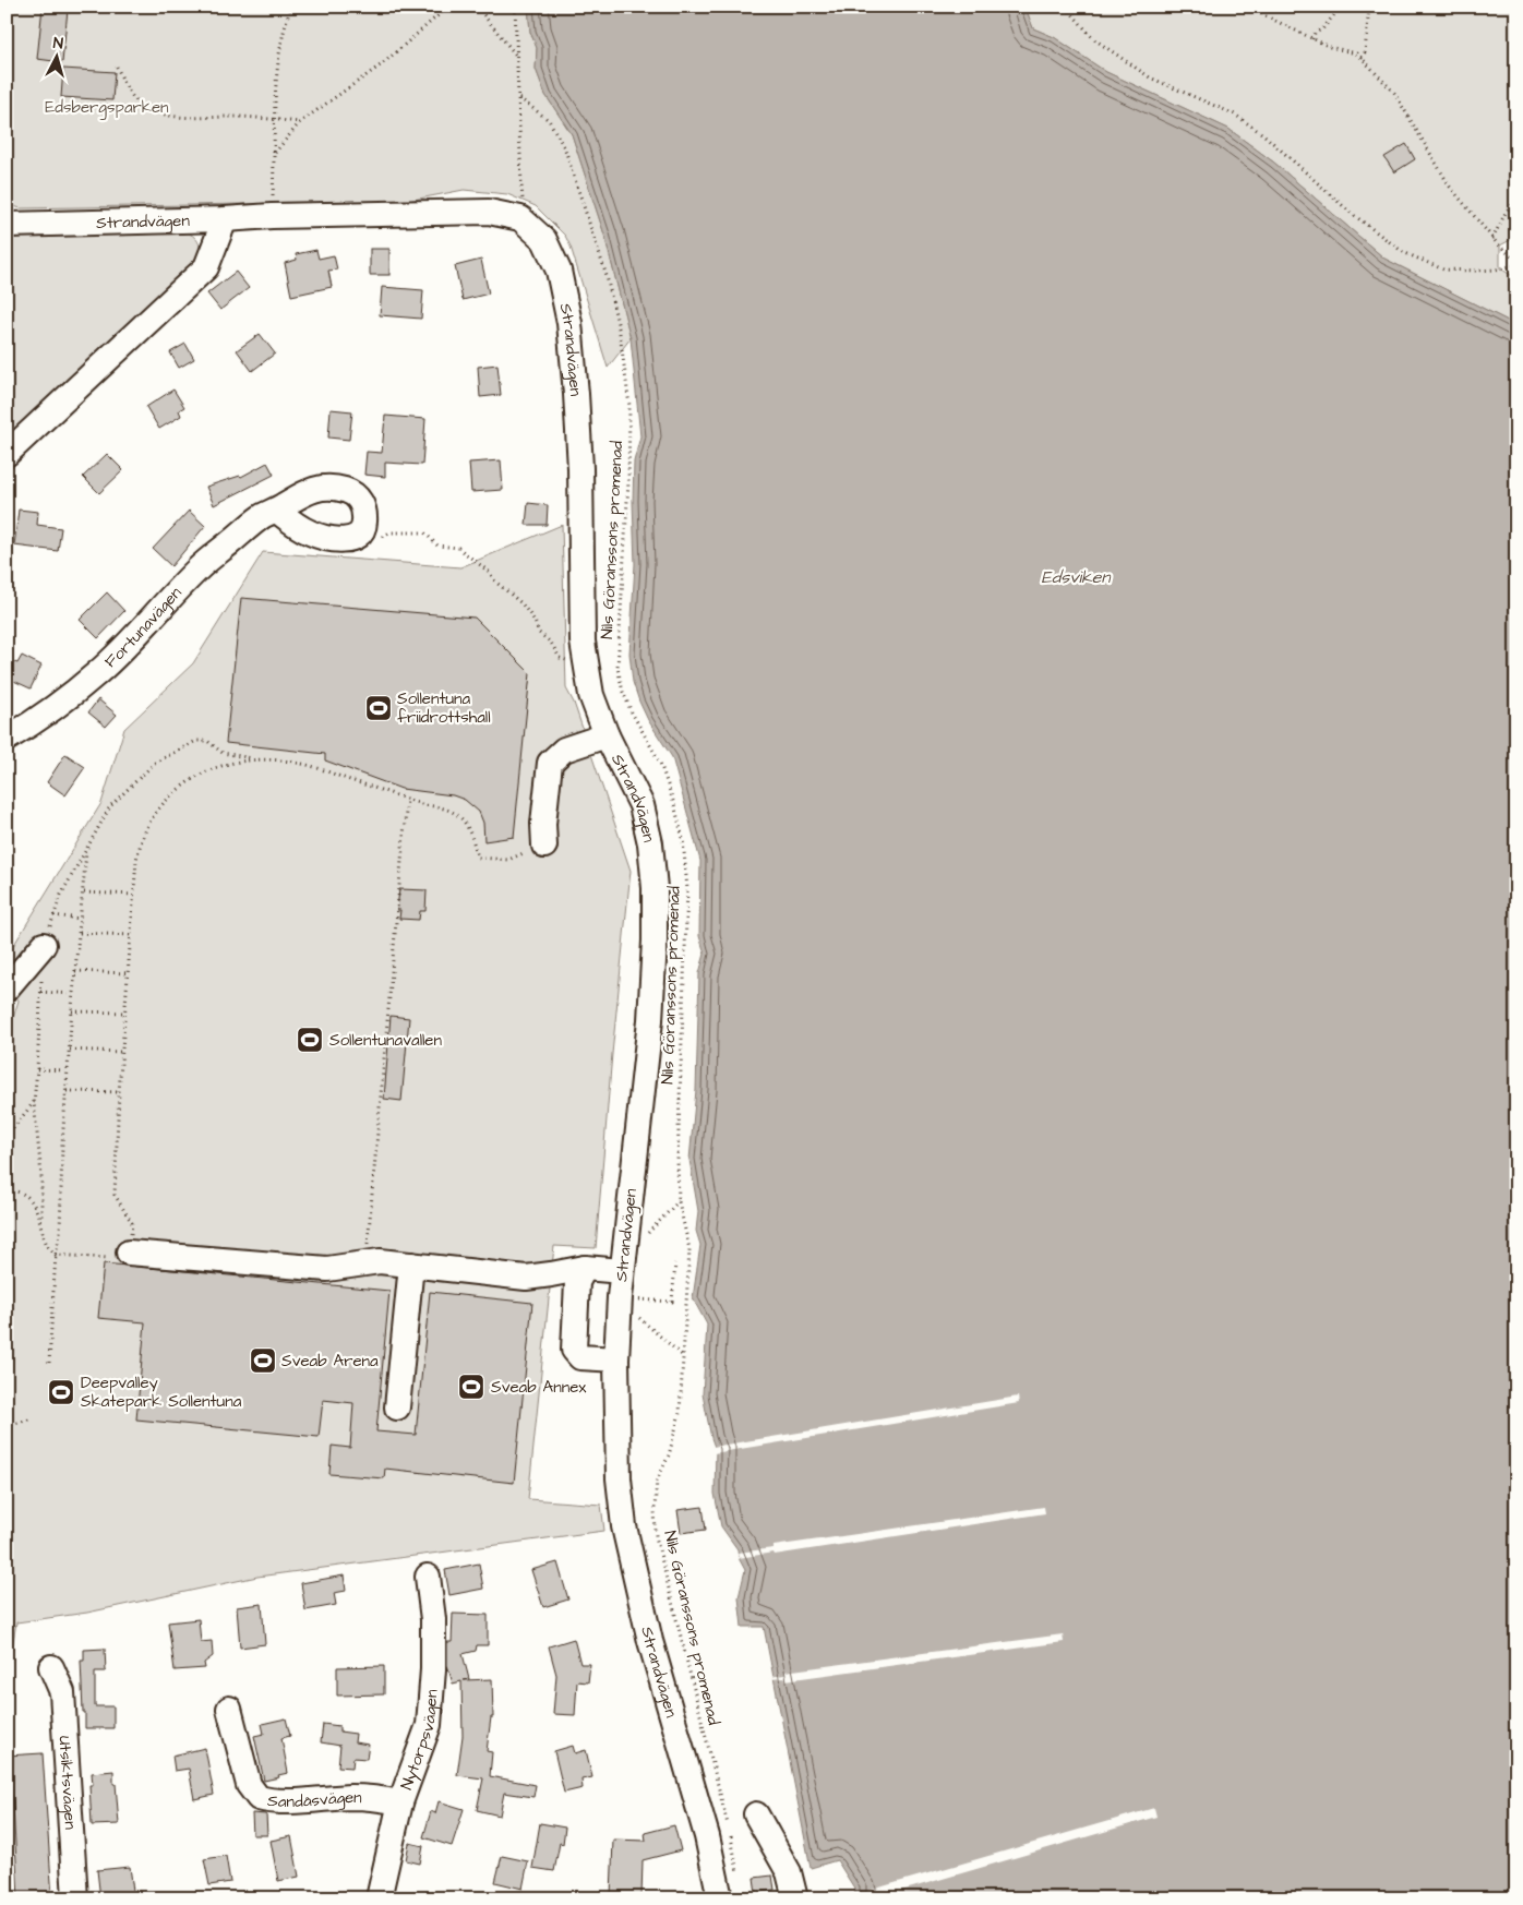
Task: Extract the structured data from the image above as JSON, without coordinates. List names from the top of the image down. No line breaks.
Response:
{"streets":{"street":["Strandvägen","Fortunavägen","Nytorpsvägen","Utsiktsvägen","Sandåsvägen"],"path":["Nils Göranssons promenad"]},"crossings":[["Nytorpsvägen","Sandåsvägen"]],"water":["Edsviken"],"parks":["Edsbergsparken"],"places":{"sports":["Sollentuna friidrottshall","Sollentunavallen","Sveab Arena","Sveab Annex","Deepvalley Skatepark Sollentuna"]},"north":"top"}
